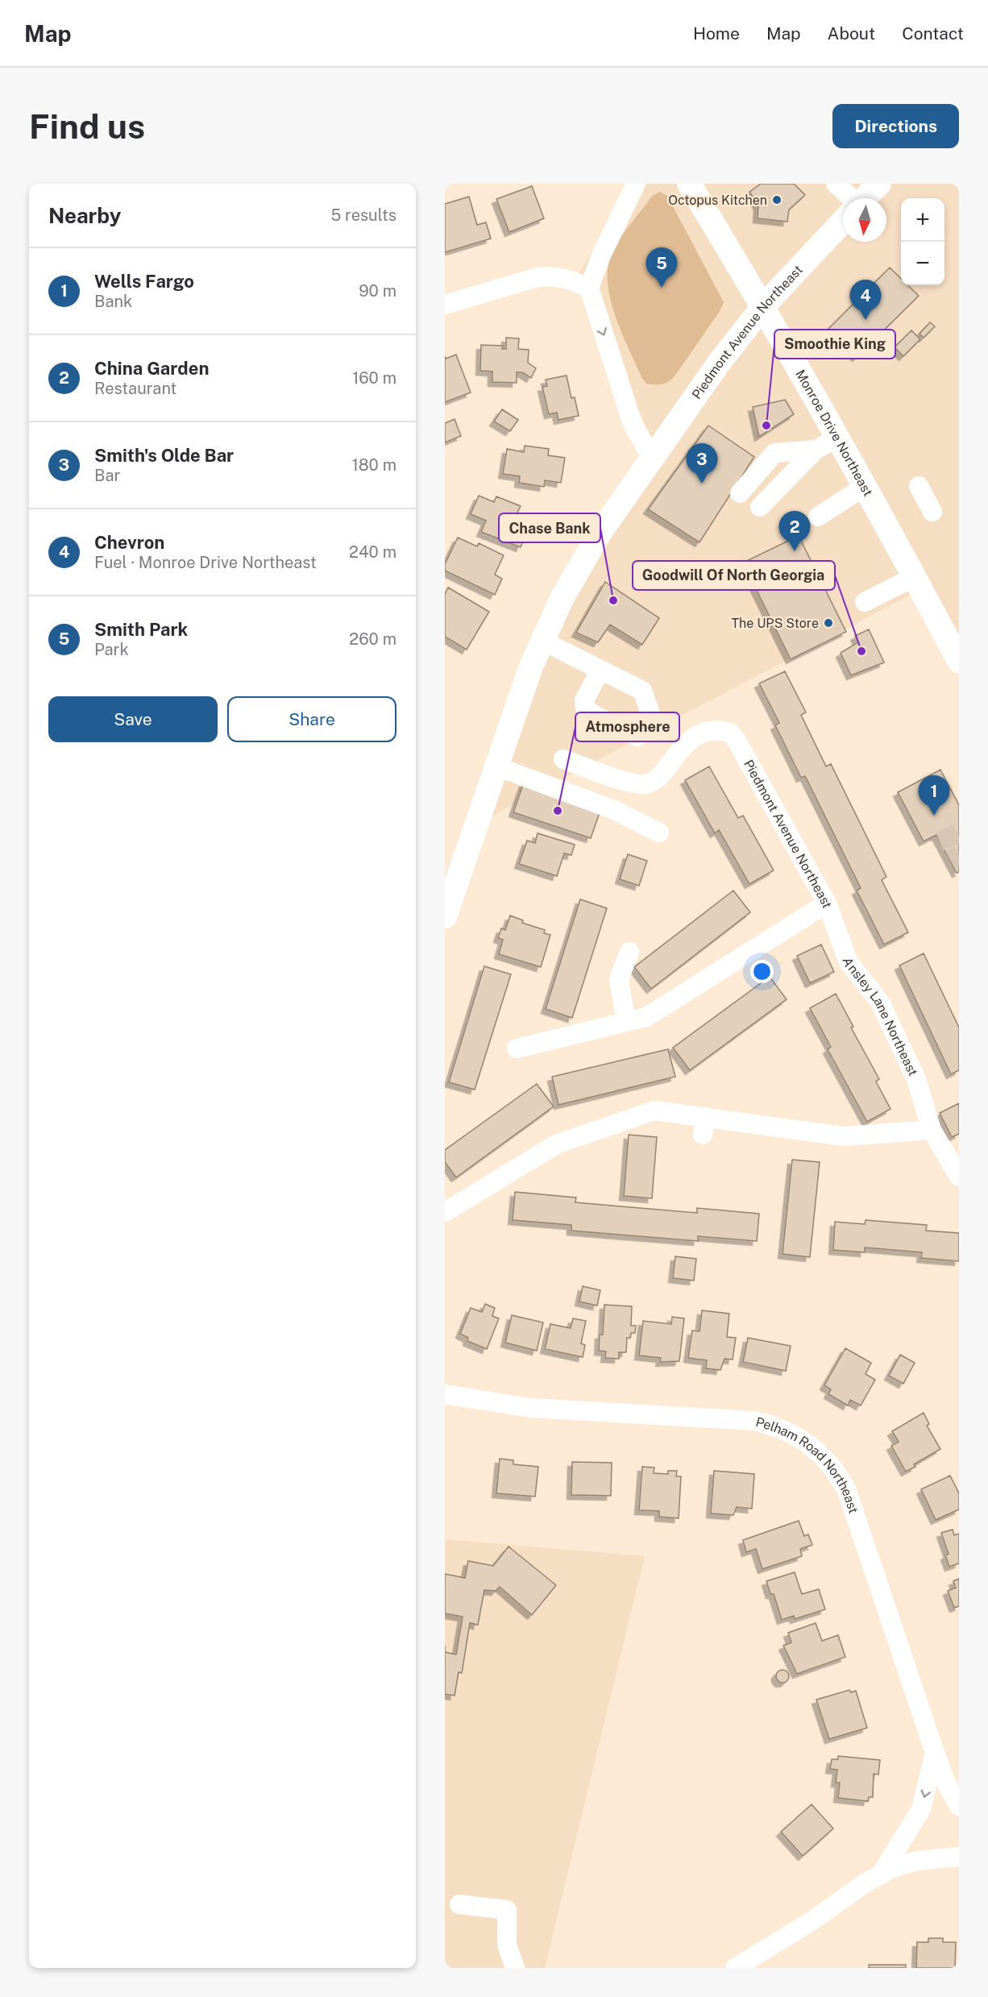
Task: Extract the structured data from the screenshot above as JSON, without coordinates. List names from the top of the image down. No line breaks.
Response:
{"streets":{"main road":["Piedmont Avenue Northeast","Monroe Drive Northeast"],"street":["Ansley Lane Northeast","Pelham Road Northeast"]},"crossings":[["Piedmont Avenue Northeast","Monroe Drive Northeast"],["Piedmont Avenue Northeast","Ansley Lane Northeast"]],"places":["Octopus Kitchen","Smoothie King","Chase Bank","The UPS Store","Goodwill Of North Georgia","Atmosphere"],"north":"bottom","page":{"header":"Map","nav":["Home","Map","About","Contact"],"buttons":["Directions",["Save","Share"]],"title":"Find us","heading":["Nearby","5 results"],"map_buttons":["+","−"],"list":[{"mark":"1","name":"Wells Fargo","note":"Bank","value":"90 m"},{"mark":"2","name":"China Garden","note":"Restaurant","value":"160 m"},{"mark":"3","name":"Smith's Olde Bar","note":"Bar","value":"180 m"},{"mark":"4","name":"Chevron","note":"Fuel · Monroe Drive Northeast","value":"240 m"},{"mark":"5","name":"Smith Park","note":"Park","value":"260 m"}],"pins":["5","4","3","2","1"]}}
